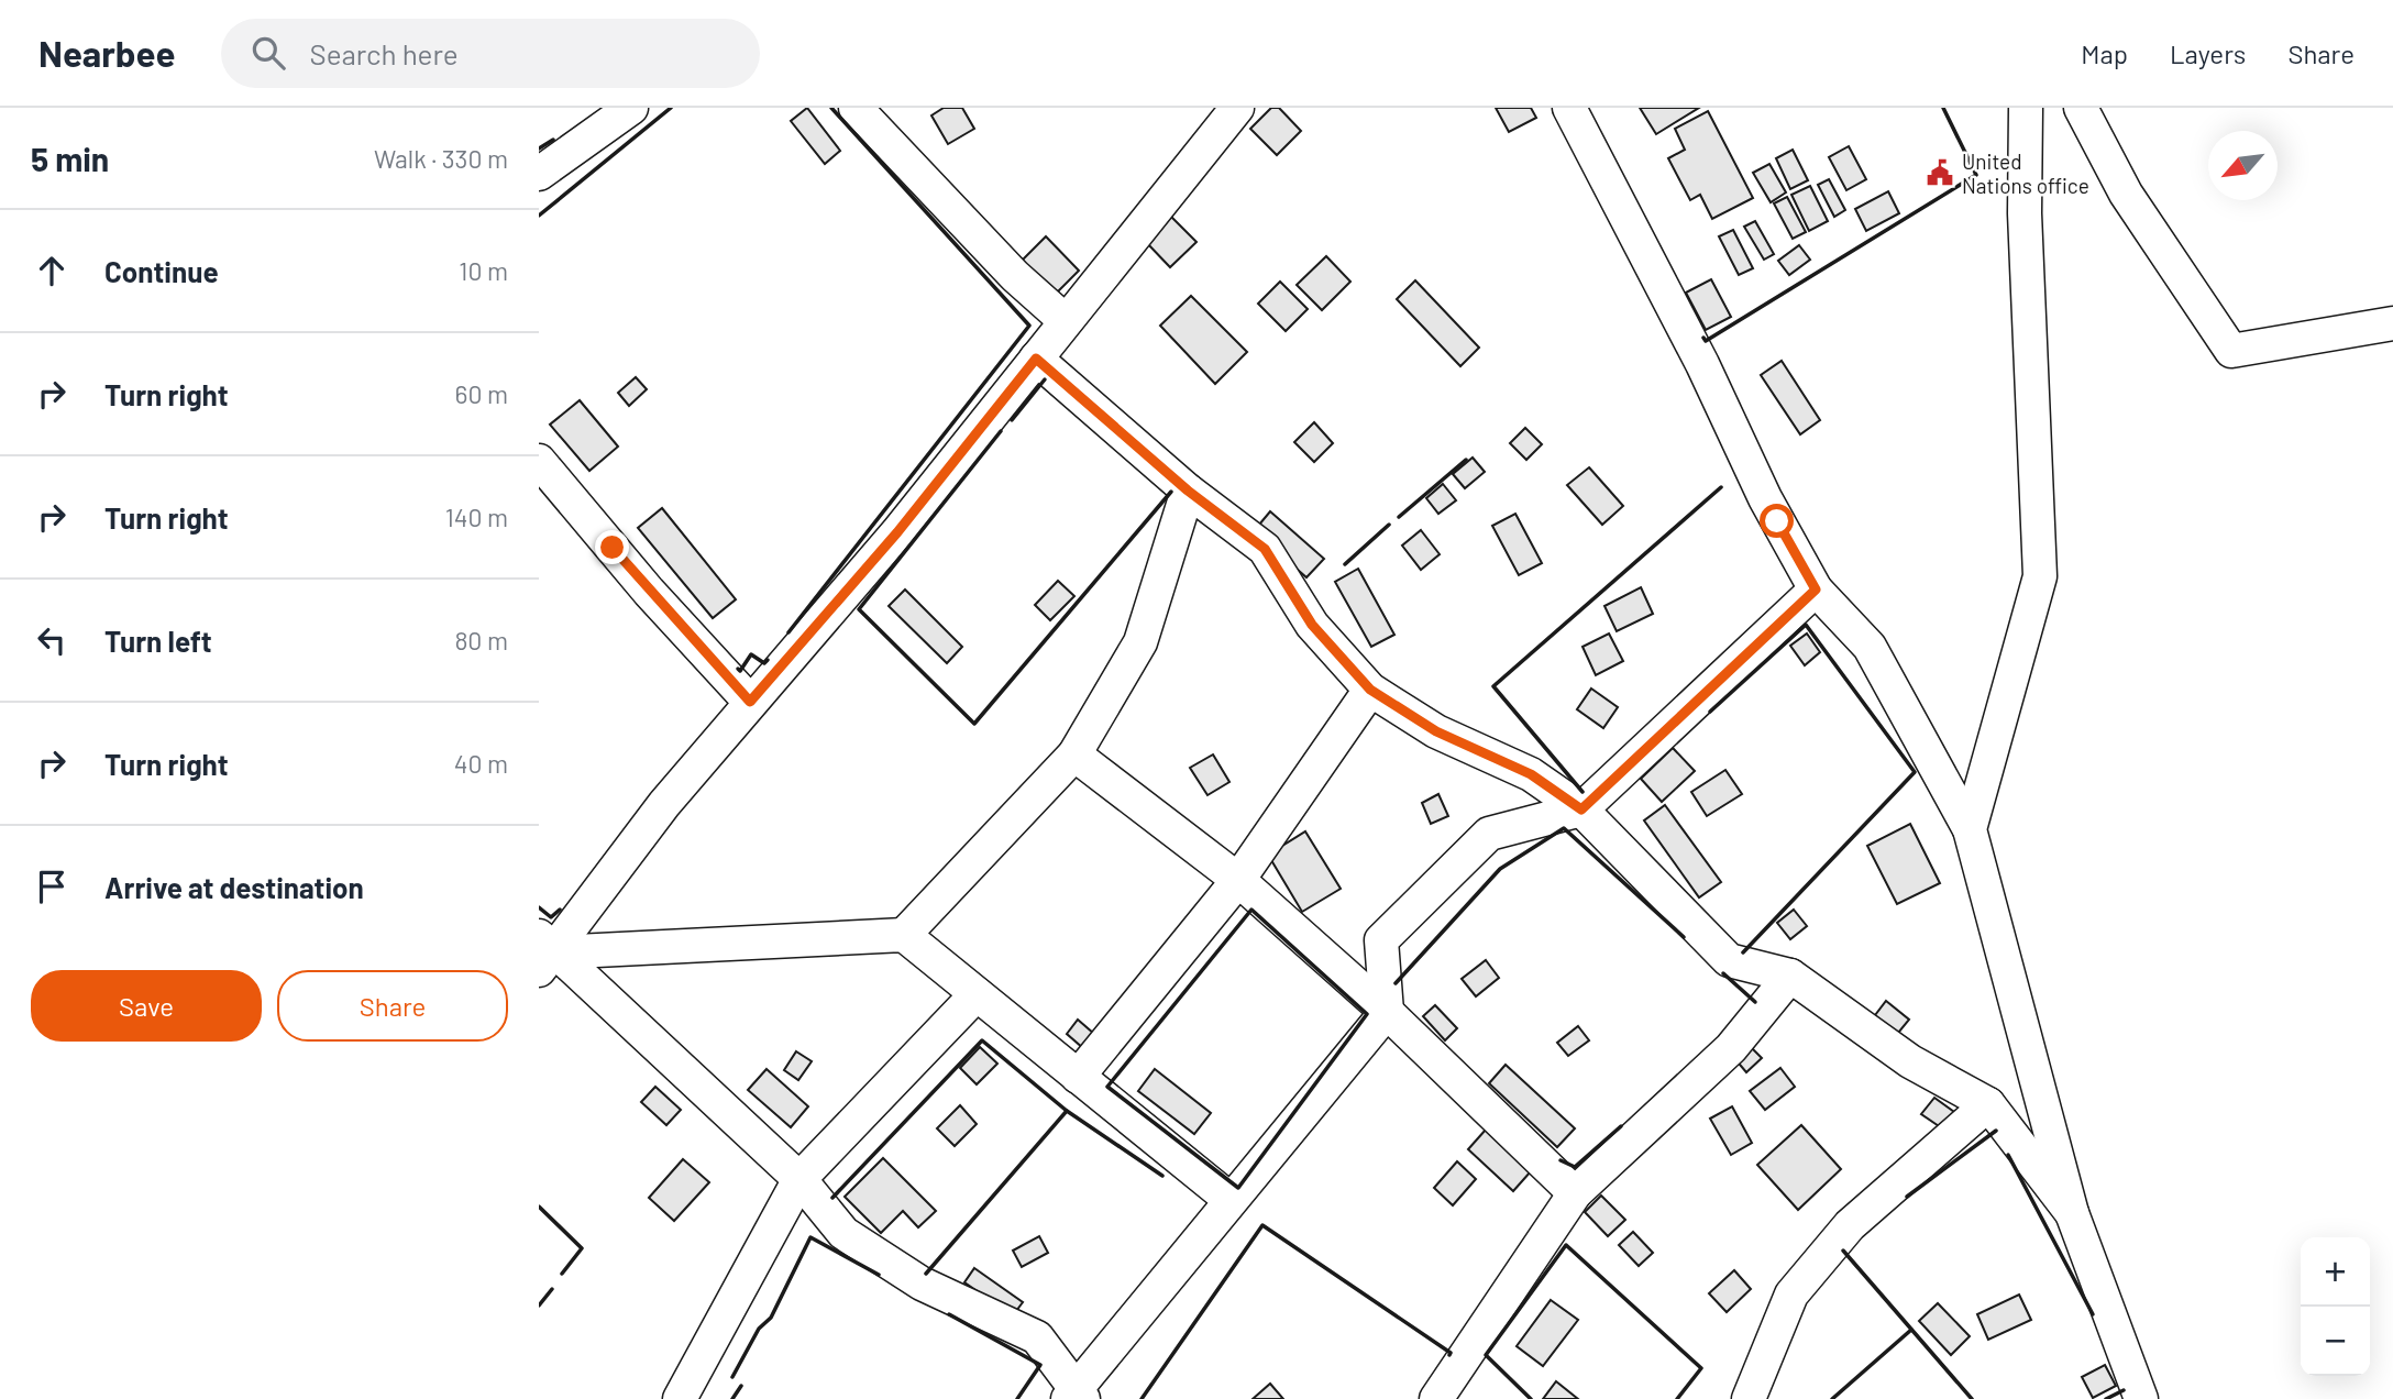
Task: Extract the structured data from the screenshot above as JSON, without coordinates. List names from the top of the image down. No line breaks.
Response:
{"places":{"public building":["United Nations office"]},"north":"bottom left","page":{"header":"Nearbee","search":"Search here","nav":["Map","Layers","Share"],"heading":["5 min","Walk · 330 m"],"list":[["Continue","10 m"],["Turn right","60 m"],["Turn right","140 m"],["Turn left","80 m"],["Turn right","40 m"],"Arrive at destination"],"buttons":["Save","Share"],"map_buttons":["+","−"]}}
